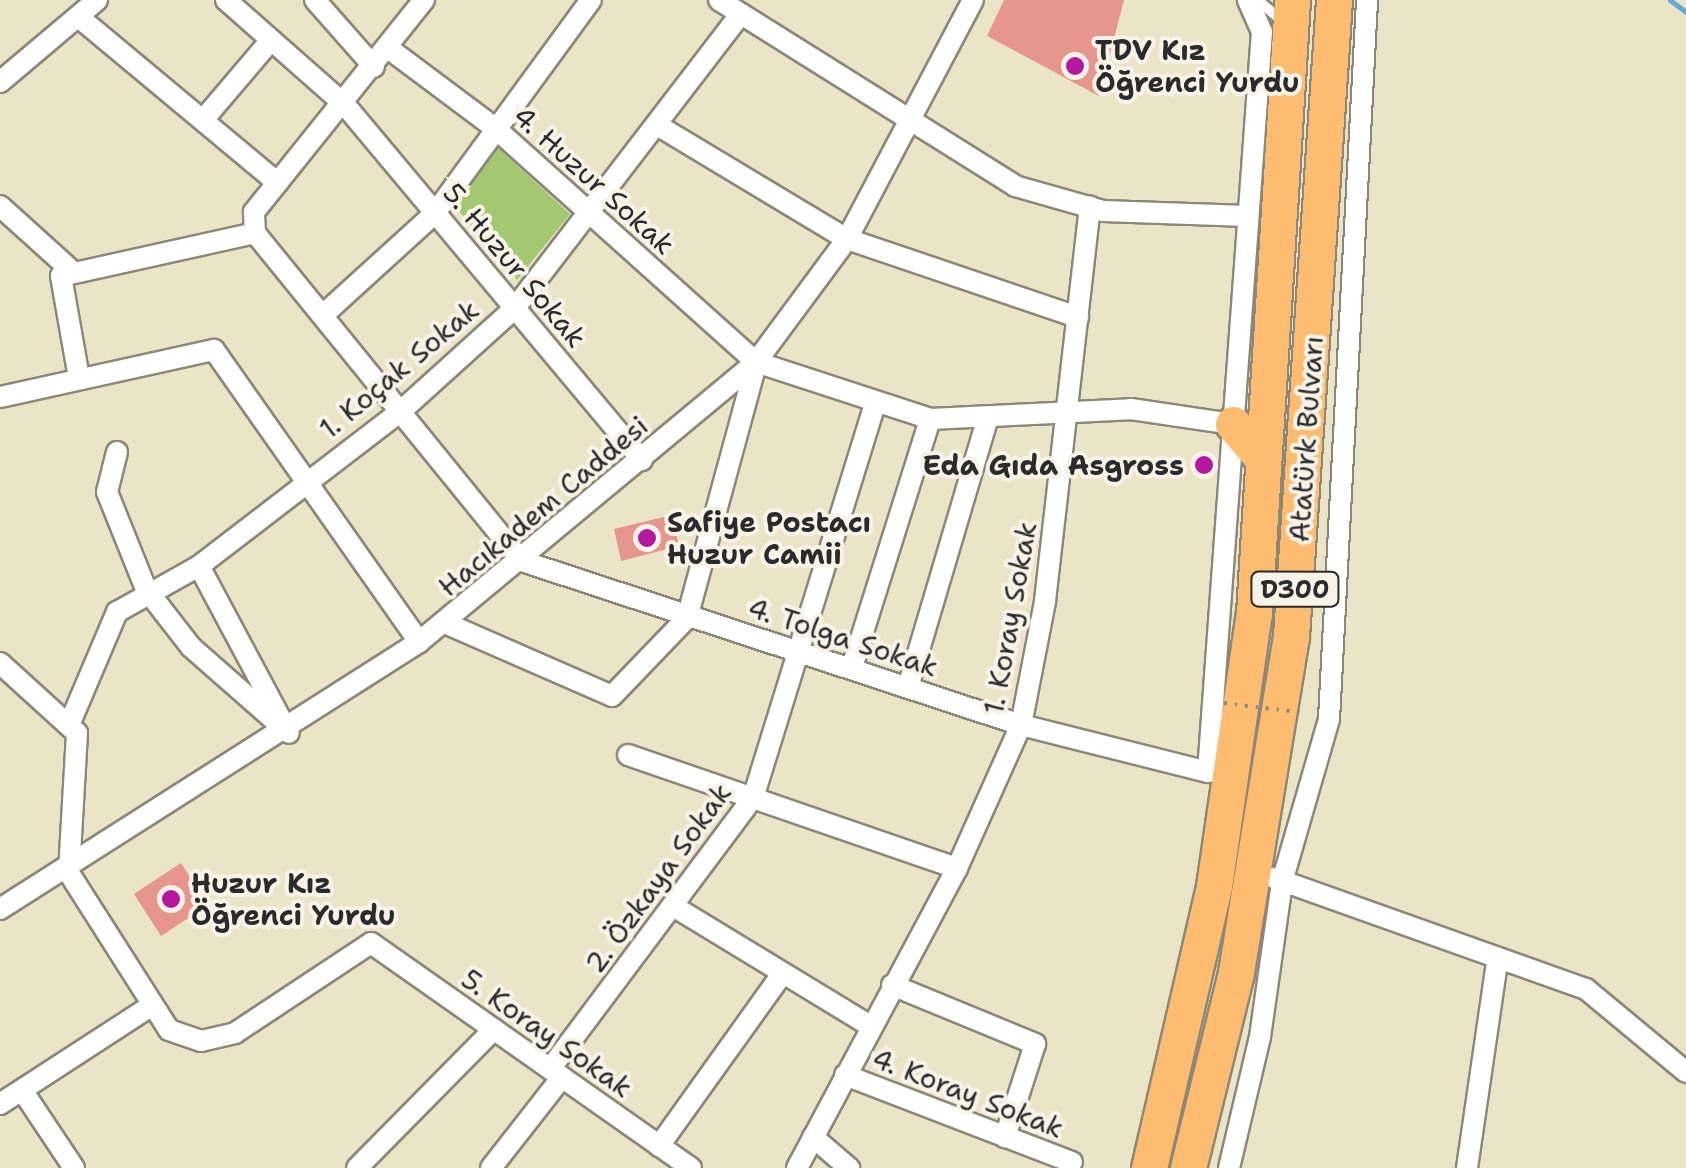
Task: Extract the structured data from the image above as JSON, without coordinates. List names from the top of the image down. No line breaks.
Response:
{"streets":{"highway":["Atatürk Bulvarı","D300"],"street":["4. Huzur Sokak","5. Huzur Sokak","1. Koçak Sokak","Hacıkadem Caddesi","1. Koray Sokak","4. Tolga Sokak","2. Özkaya Sokak","5. Koray Sokak","4. Koray Sokak"]},"crossings":[["4. Huzur Sokak","1. Koçak Sokak"],["4. Huzur Sokak","Hacıkadem Caddesi"],["5. Huzur Sokak","1. Koçak Sokak"],["5. Huzur Sokak","Hacıkadem Caddesi"],["Atatürk Bulvarı","4. Tolga Sokak"],["Hacıkadem Caddesi","4. Tolga Sokak"],["1. Koray Sokak","4. Tolga Sokak"],["1. Koray Sokak","4. Koray Sokak"],["4. Tolga Sokak","2. Özkaya Sokak"],["2. Özkaya Sokak","5. Koray Sokak"]],"places":["TDV Kız Öğrenci Yurdu","Eda Gıda Asgross","Safiye Postacı Huzur Camii","Huzur Kız Öğrenci Yurdu"]}
